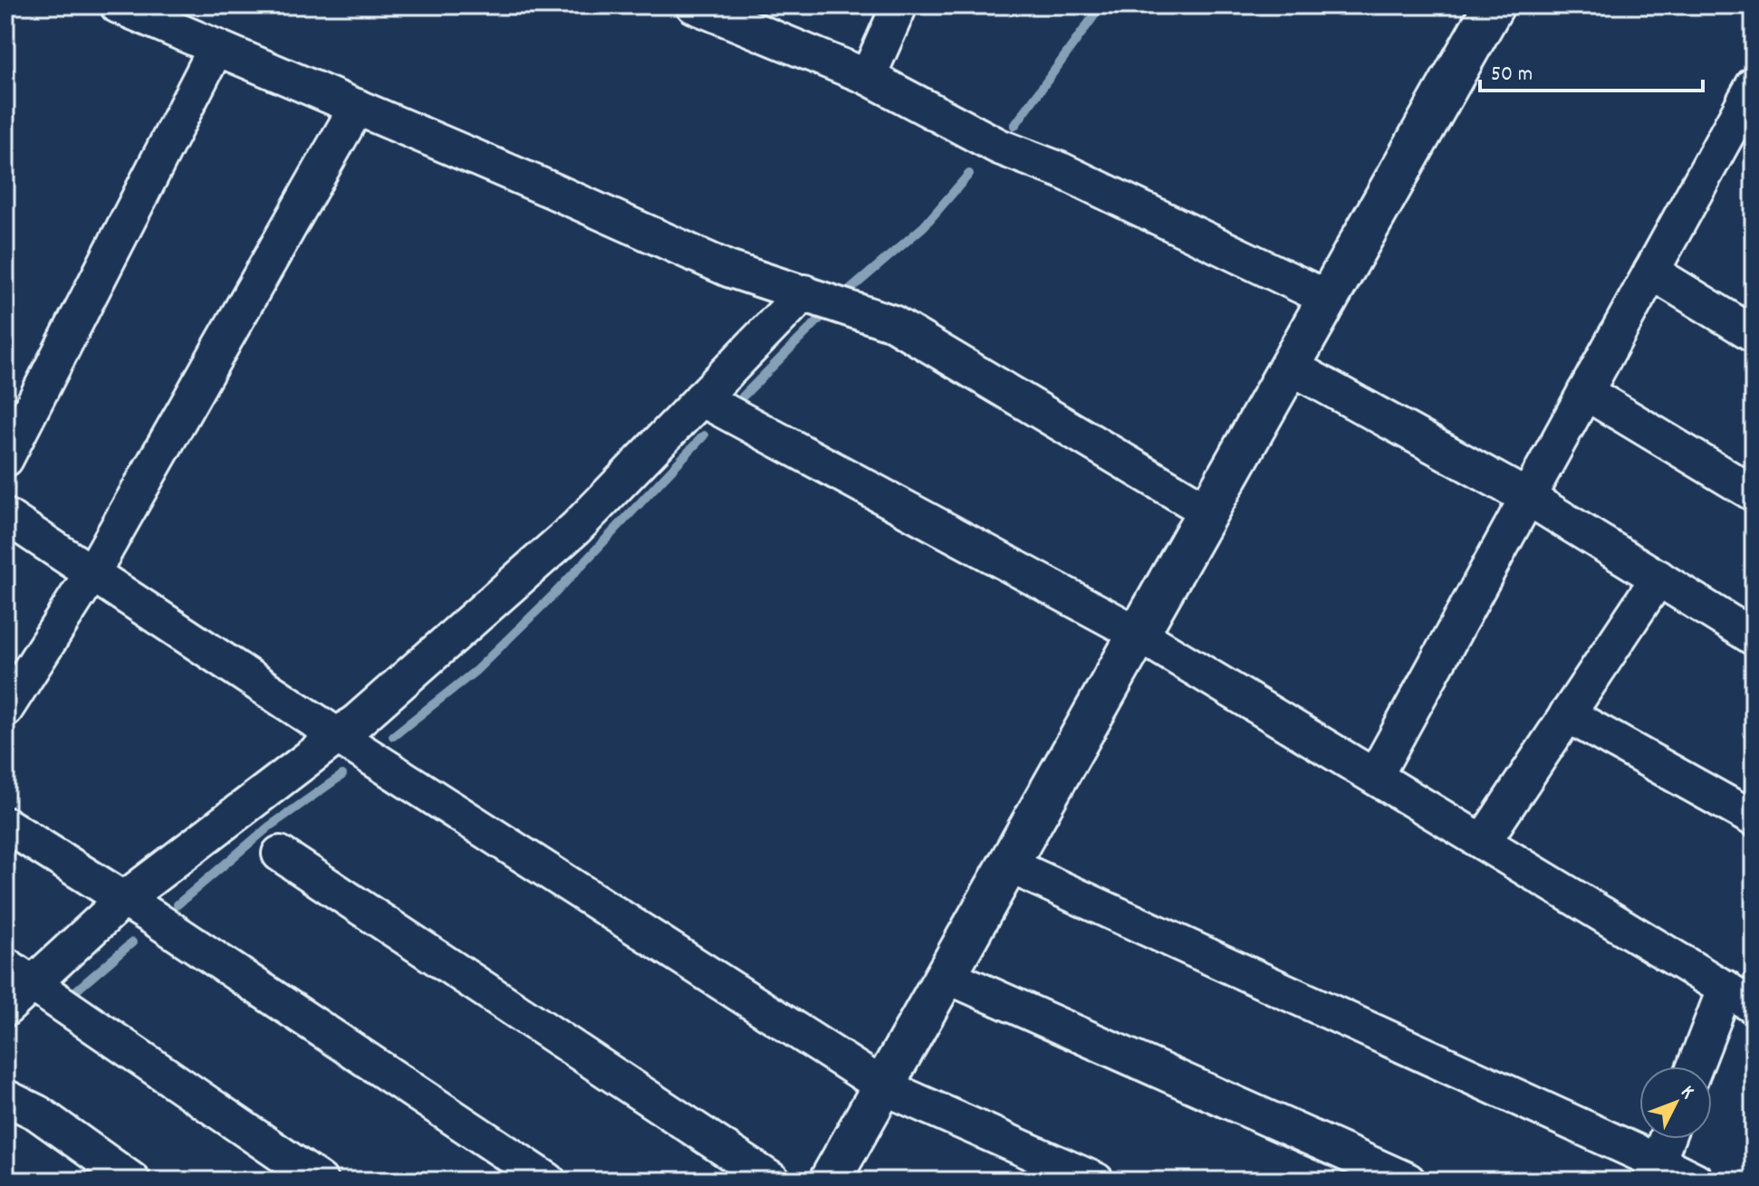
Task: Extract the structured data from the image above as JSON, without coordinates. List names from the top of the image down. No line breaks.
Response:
{"scale_bar":"50 m","north":"top right"}
